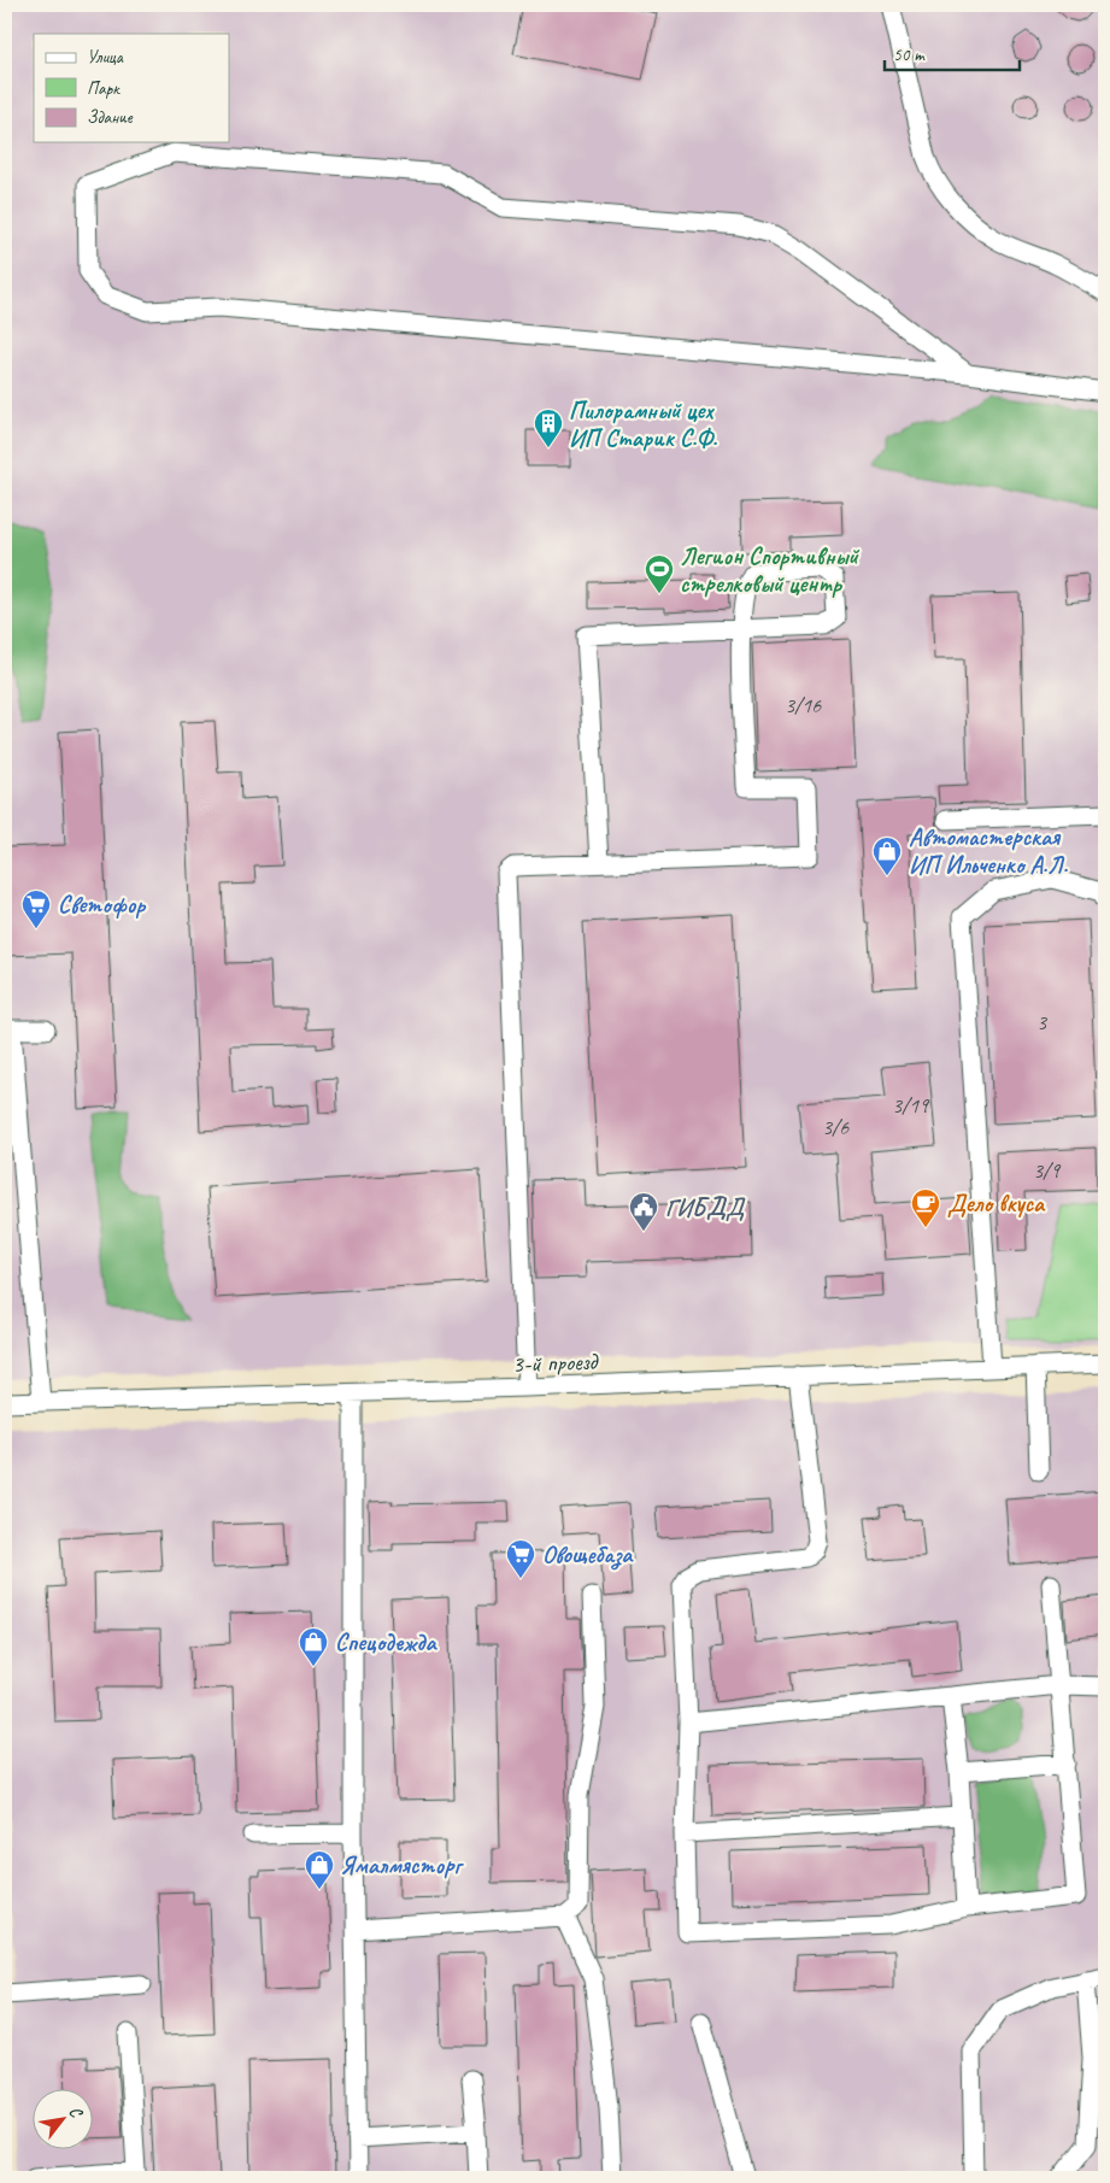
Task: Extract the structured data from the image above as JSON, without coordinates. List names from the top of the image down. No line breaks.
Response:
{"streets":{"street":["3-й проезд"]},"places":{"building":["Пилорамный цех ИП Старик С.Ф."],"sports":["Легион Спортивный стрелковый центр"],"shop":["Автомастерская ИП Ильченко А.Л.","Спецодежда","Ямалмясторг"],"supermarket":["Светофор","Овощебаза"],"cafe":["Дело вкуса"],"public building":["ГИБДД"]},"house_numbers":["3/16","3","3/19","3/6","3/9"],"legend":["Улица","Парк","Здание"],"scale_bar":"50 m","north":"top right"}
